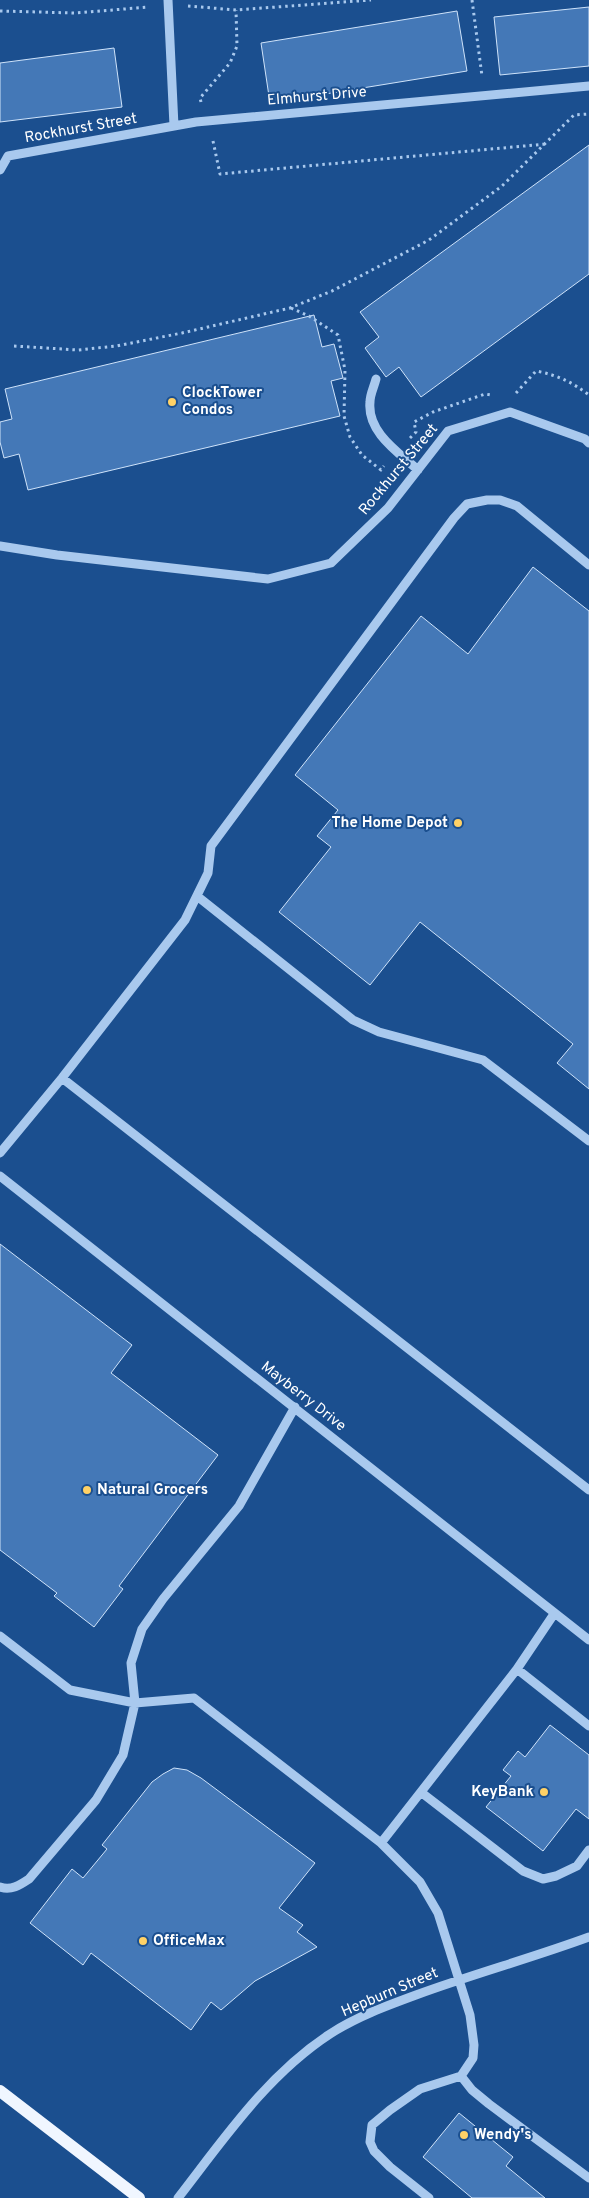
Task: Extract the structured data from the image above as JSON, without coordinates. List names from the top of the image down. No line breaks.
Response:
{"streets":{"street":["Elmhurst Drive","Rockhurst Street","Mayberry Drive","Hepburn Street"]},"crossings":[["Elmhurst Drive","Rockhurst Street"]],"places":["ClockTower Condos","The Home Depot","Natural Grocers","KeyBank","OfficeMax","Wendy's"]}
